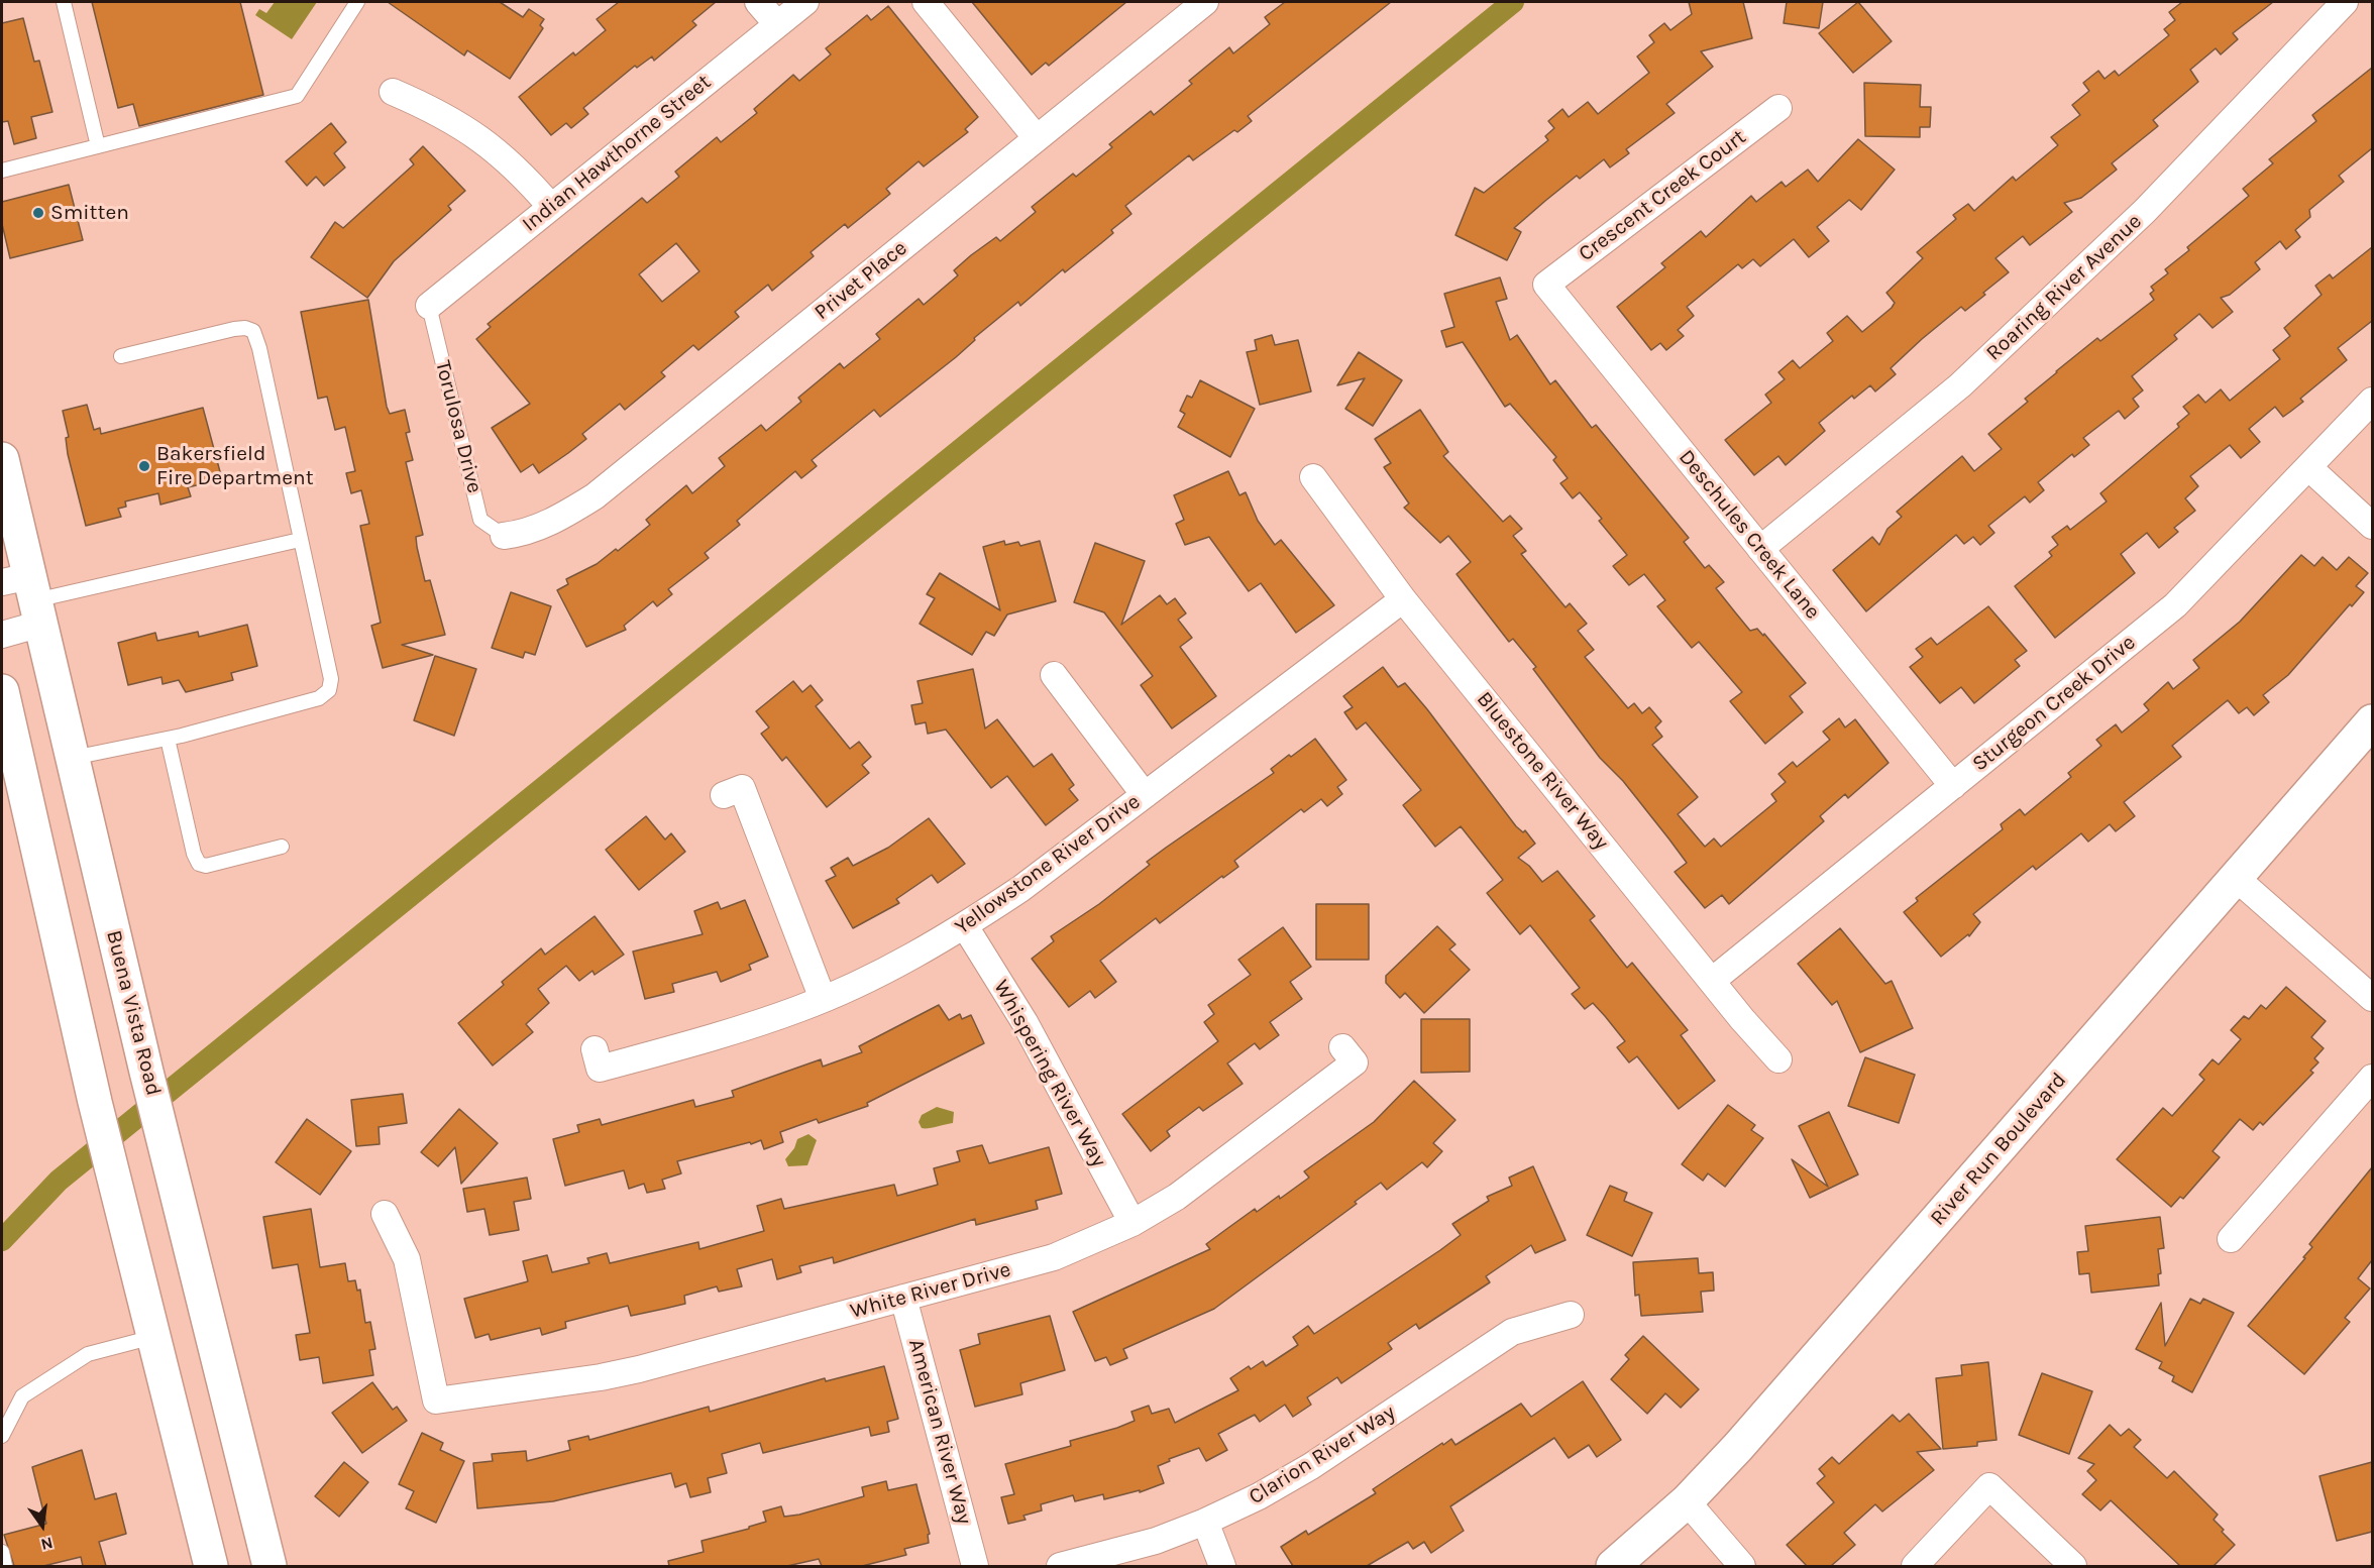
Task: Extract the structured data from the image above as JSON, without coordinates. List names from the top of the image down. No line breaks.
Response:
{"streets":{"main road":["Buena Vista Road","River Run Boulevard"],"street":["Indian Hawthorne Street","Crescent Creek Court","Privet Place","Roaring River Avenue","Deschules Creek Lane","Sturgeon Creek Drive","Bluestone River Way","Yellowstone River Drive","Whispering River Way","White River Drive","American River Way","Clarion River Way"],"lane":["Torulosa Drive"]},"crossings":[["Indian Hawthorne Street","Torulosa Drive"],["Crescent Creek Court","Deschules Creek Lane"],["Privet Place","Torulosa Drive"],["Roaring River Avenue","Deschules Creek Lane"],["Deschules Creek Lane","Sturgeon Creek Drive"],["Sturgeon Creek Drive","Bluestone River Way"],["Bluestone River Way","Yellowstone River Drive"],["Yellowstone River Drive","Whispering River Way"],["Whispering River Way","White River Drive"],["White River Drive","American River Way"]],"places":["Smitten","Bakersfield Fire Department"],"north":"bottom"}
